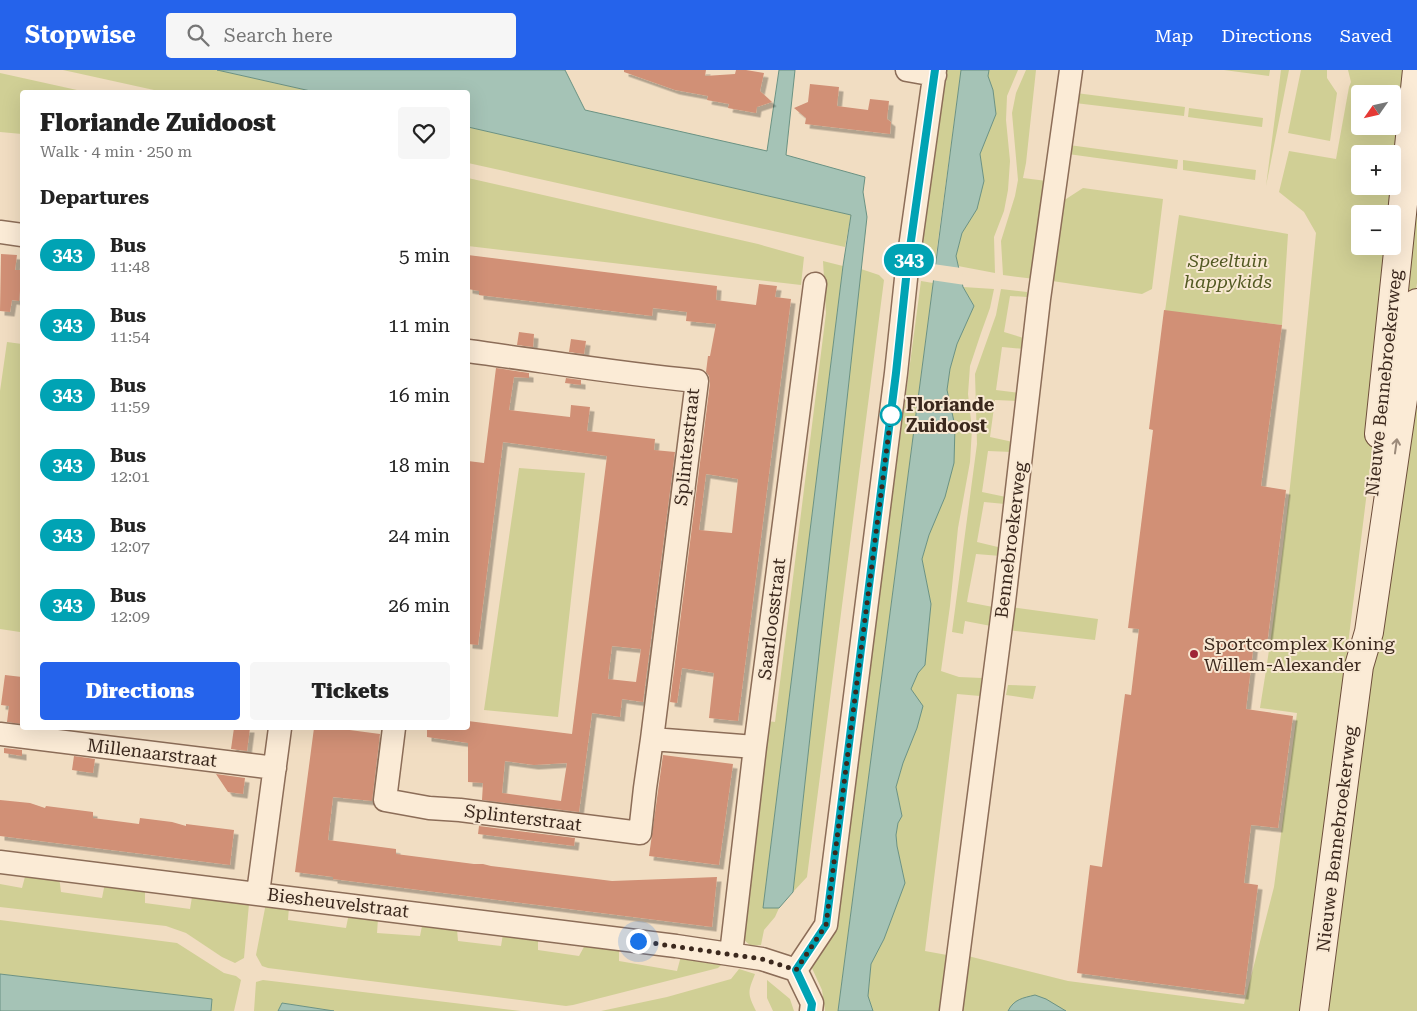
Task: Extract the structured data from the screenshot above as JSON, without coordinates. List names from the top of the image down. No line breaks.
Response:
{"streets":{"main road":["Nieuwe Bennebroekerweg"],"street":["Splinterstraat","Bennebroekerweg","Saarloosstraat","Millenaarstraat","Biesheuvelstraat"]},"crossings":[["Saarloosstraat","Biesheuvelstraat"]],"parks":["Speeltuin happykids"],"places":["Floriande Zuidoost","Sportcomplex Koning Willem-Alexander"],"lines":["bus line 343"],"north":"bottom left","page":{"header":"Stopwise","search":"Search here","nav":["Map","Directions","Saved"],"on_map":"343","map_buttons":["+","−"],"heading":[["Floriande Zuidoost","Walk · 4 min · 250 m"],"Departures"],"list":[{"mark":"343","name":"Bus","note":"11:48","value":"5 min"},{"mark":"343","name":"Bus","note":"11:54","value":"11 min"},{"mark":"343","name":"Bus","note":"11:59","value":"16 min"},{"mark":"343","name":"Bus","note":"12:01","value":"18 min"},{"mark":"343","name":"Bus","note":"12:07","value":"24 min"},{"mark":"343","name":"Bus","note":"12:09","value":"26 min"}],"buttons":["Directions","Tickets"]}}
